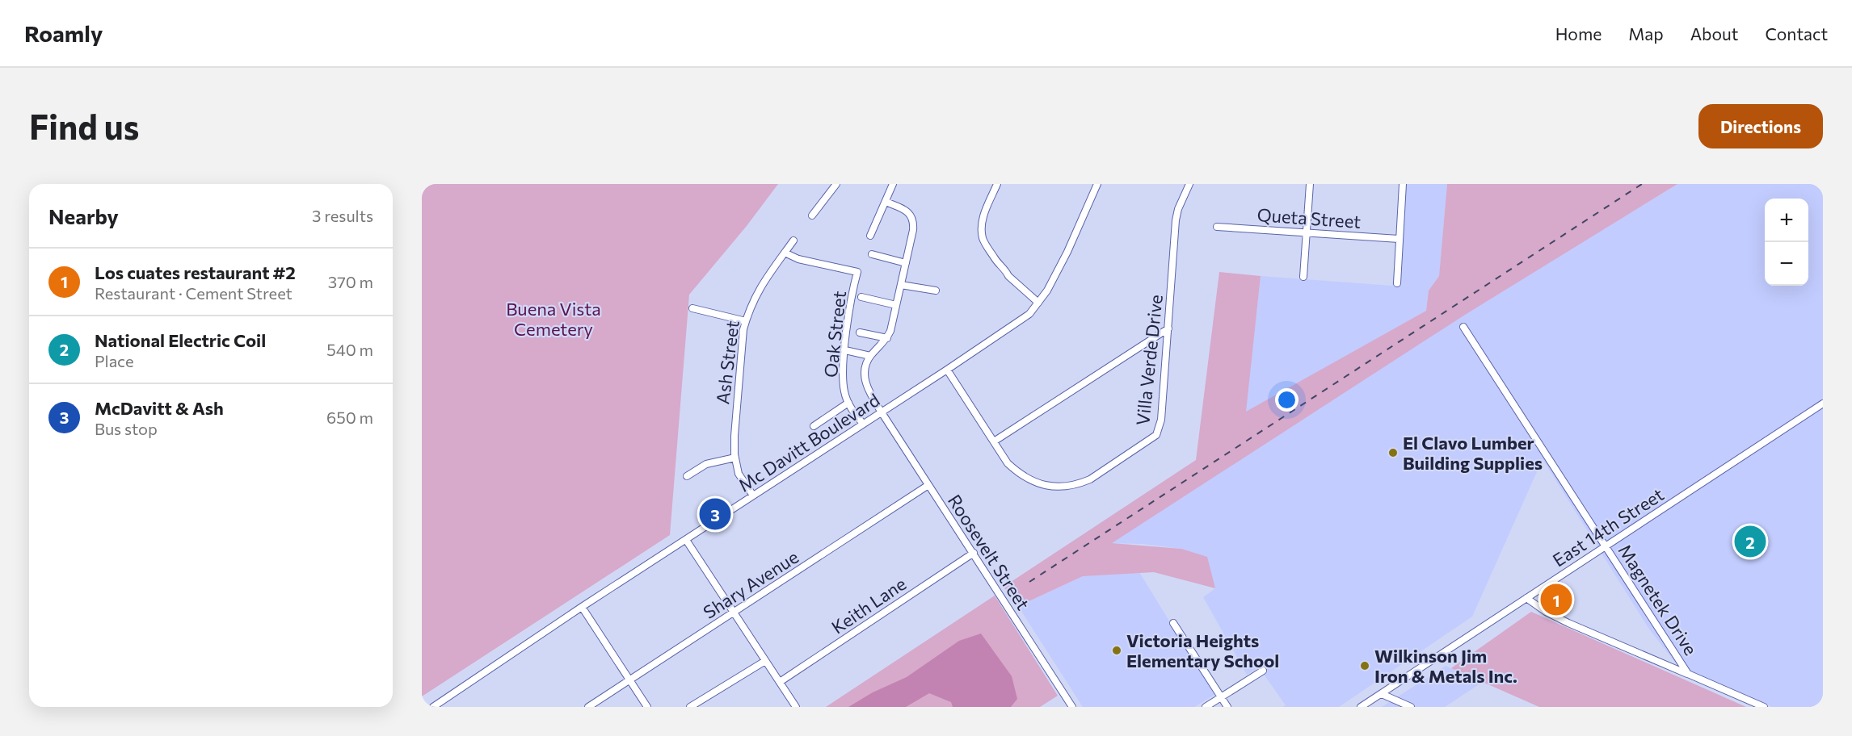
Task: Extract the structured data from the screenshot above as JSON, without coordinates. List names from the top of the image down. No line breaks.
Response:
{"streets":{"street":["Queta Street","Oak Street","Villa Verde Drive","Ash Street","Mc Davitt Boulevard","East 14th Street","Roosevelt Street","Shary Avenue","Magnetek Drive","Keith Lane"]},"crossings":[["Oak Street","Ash Street"],["Oak Street","Mc Davitt Boulevard"],["Villa Verde Drive","Mc Davitt Boulevard"],["Ash Street","Mc Davitt Boulevard"],["Mc Davitt Boulevard","Roosevelt Street"],["East 14th Street","Magnetek Drive"],["Roosevelt Street","Shary Avenue"],["Roosevelt Street","Keith Lane"]],"parks":["Buena Vista Cemetery"],"places":["El Clavo Lumber Building Supplies","Victoria Heights Elementary School","Wilkinson Jim Iron & Metals Inc."],"page":{"header":"Roamly","nav":["Home","Map","About","Contact"],"buttons":"Directions","title":"Find us","heading":["Nearby","3 results"],"map_buttons":["+","−"],"list":[{"mark":"1","name":"Los cuates restaurant #2","note":"Restaurant · Cement Street","value":"370 m"},{"mark":"2","name":"National Electric Coil","note":"Place","value":"540 m"},{"mark":"3","name":"McDavitt & Ash","note":"Bus stop","value":"650 m"}],"pins":["3","2","1"]}}
